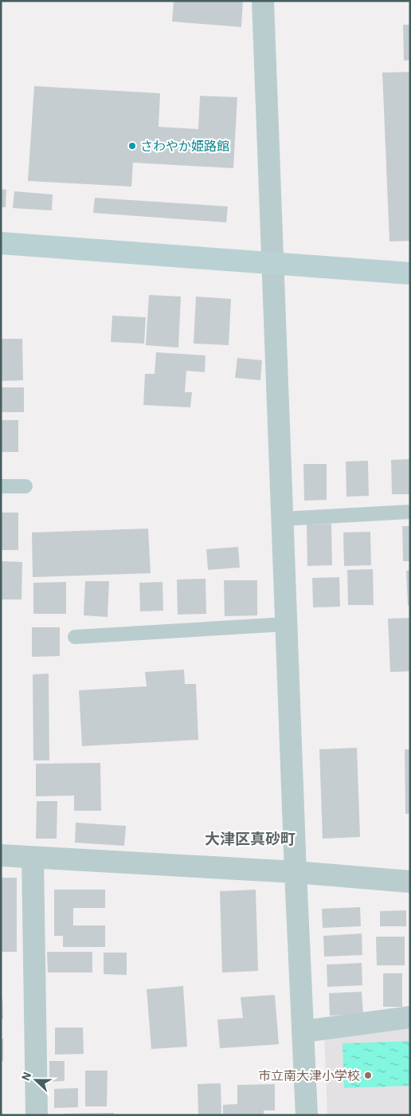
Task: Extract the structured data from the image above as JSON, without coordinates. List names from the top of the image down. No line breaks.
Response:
{"districts":["大津区真砂町"],"places":["さわやか姫路館","市立南大津小学校"],"north":"left"}
